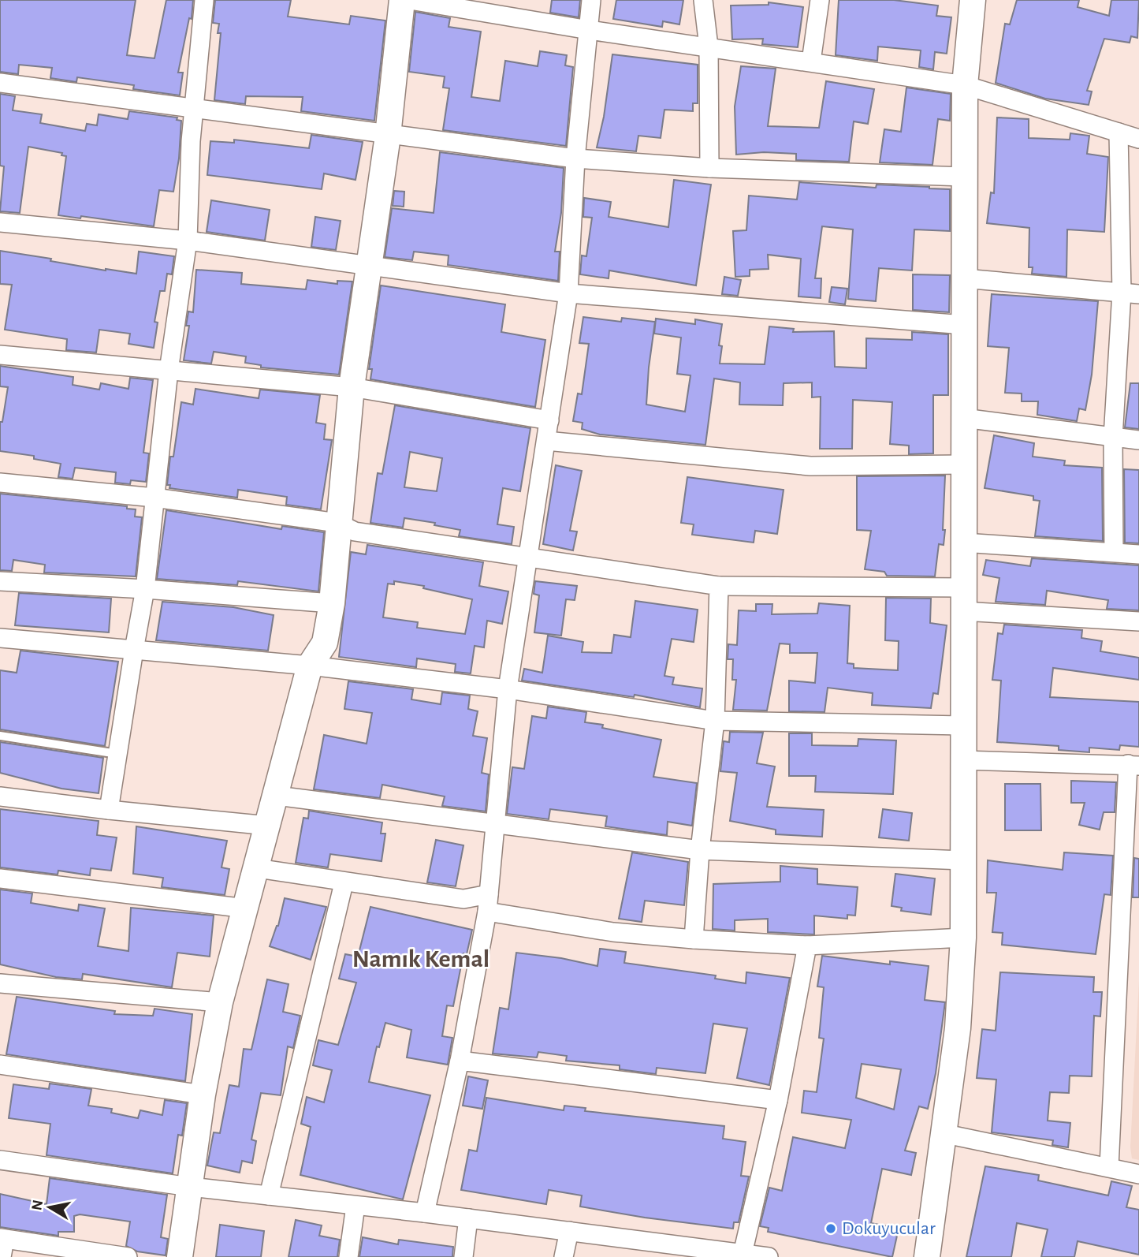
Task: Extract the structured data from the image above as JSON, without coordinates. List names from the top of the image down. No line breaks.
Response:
{"districts":["Namık Kemal"],"places":["Dokuyucular"],"north":"left"}
